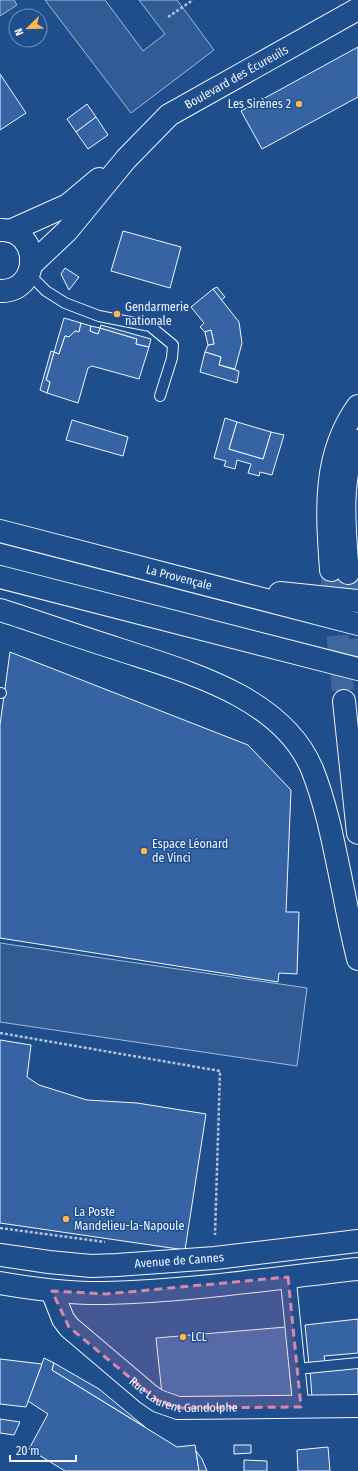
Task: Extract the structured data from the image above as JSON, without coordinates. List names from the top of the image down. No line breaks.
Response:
{"streets":{"main road":["Boulevard des Écureuils","La Provençale","Avenue de Cannes","Rue Laurent Gandolphe"]},"places":["Les Sirènes 2","Gendarmerie nationale","Espace Léonard de Vinci","La Poste Mandelieu-la-Napoule","LCL"],"scale_bar":"20 m","north":"bottom left"}
